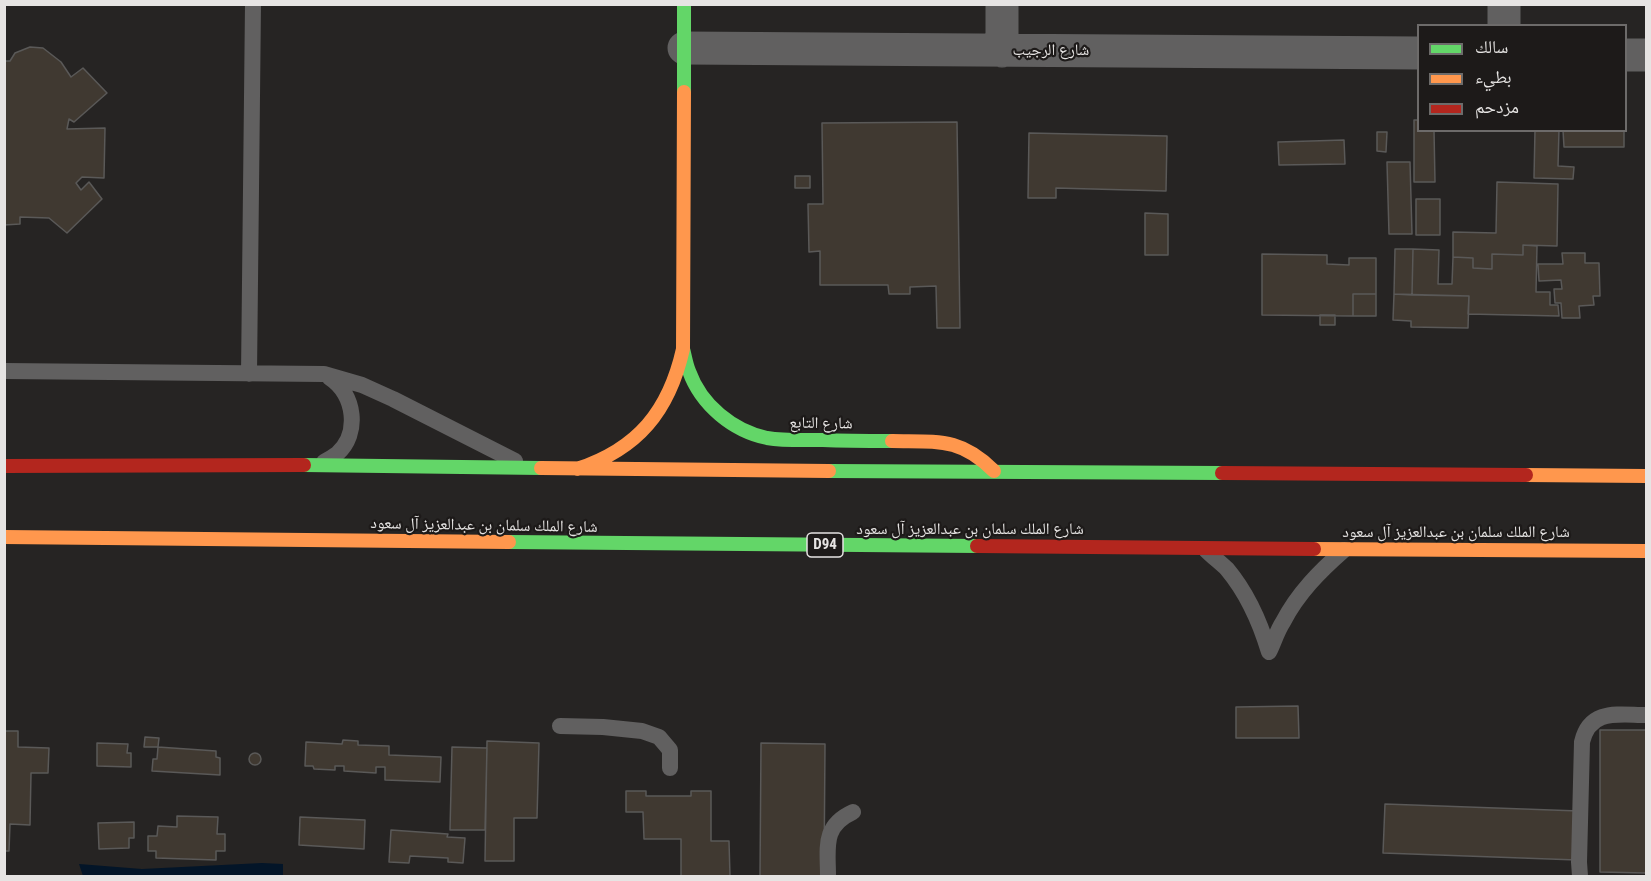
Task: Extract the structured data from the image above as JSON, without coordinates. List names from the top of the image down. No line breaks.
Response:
{"streets":{"main road":["شارع التابع","شارع الملك سلمان بن عبدالعزيز آل سعود","D94"],"street":["شارع الرجيب"]},"crossings":[["شارع الرجيب","شارع التابع"]],"legend":["سالك","بطيء","مزدحم"]}
